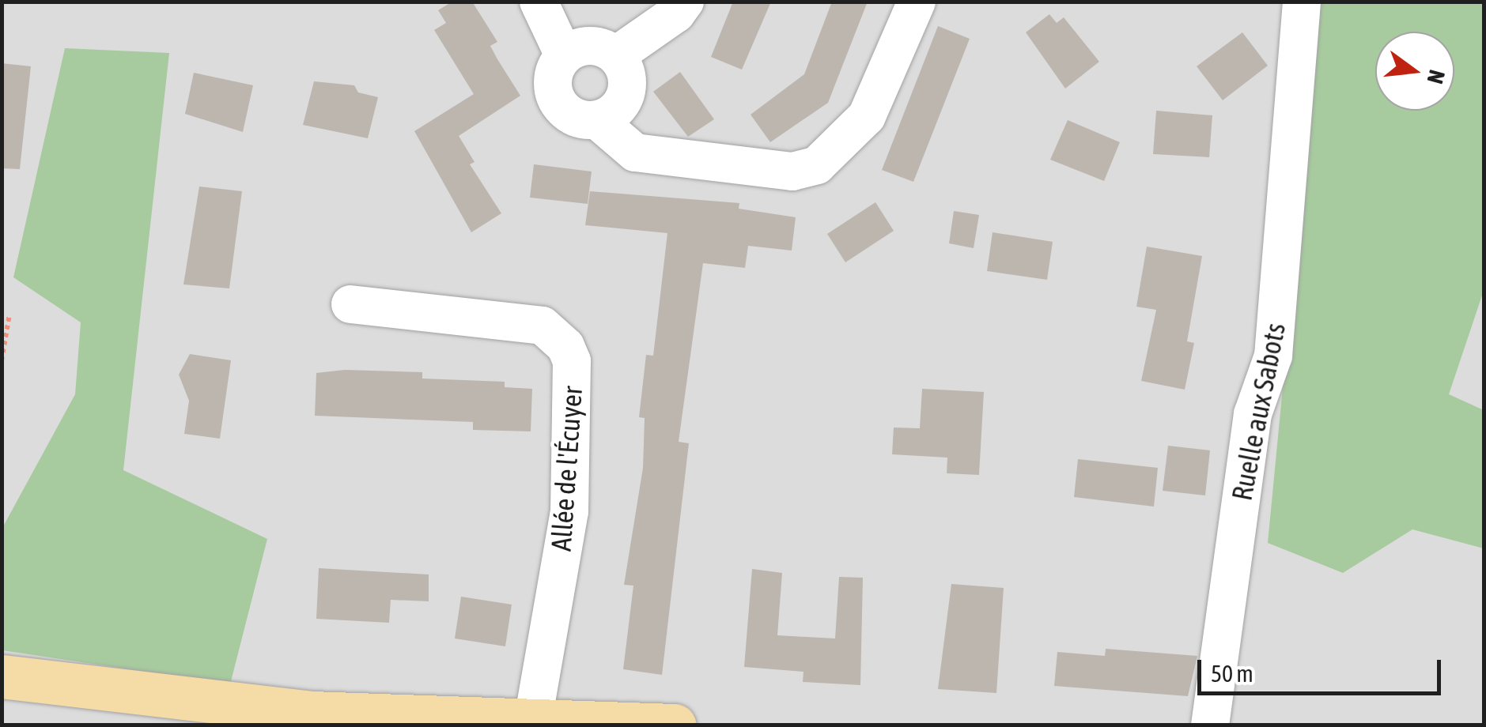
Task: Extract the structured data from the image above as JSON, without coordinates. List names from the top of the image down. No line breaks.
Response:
{"streets":{"street":["Ruelle aux Sabots","Allée de l'Écuyer"]},"scale_bar":"50 m","north":"right"}
